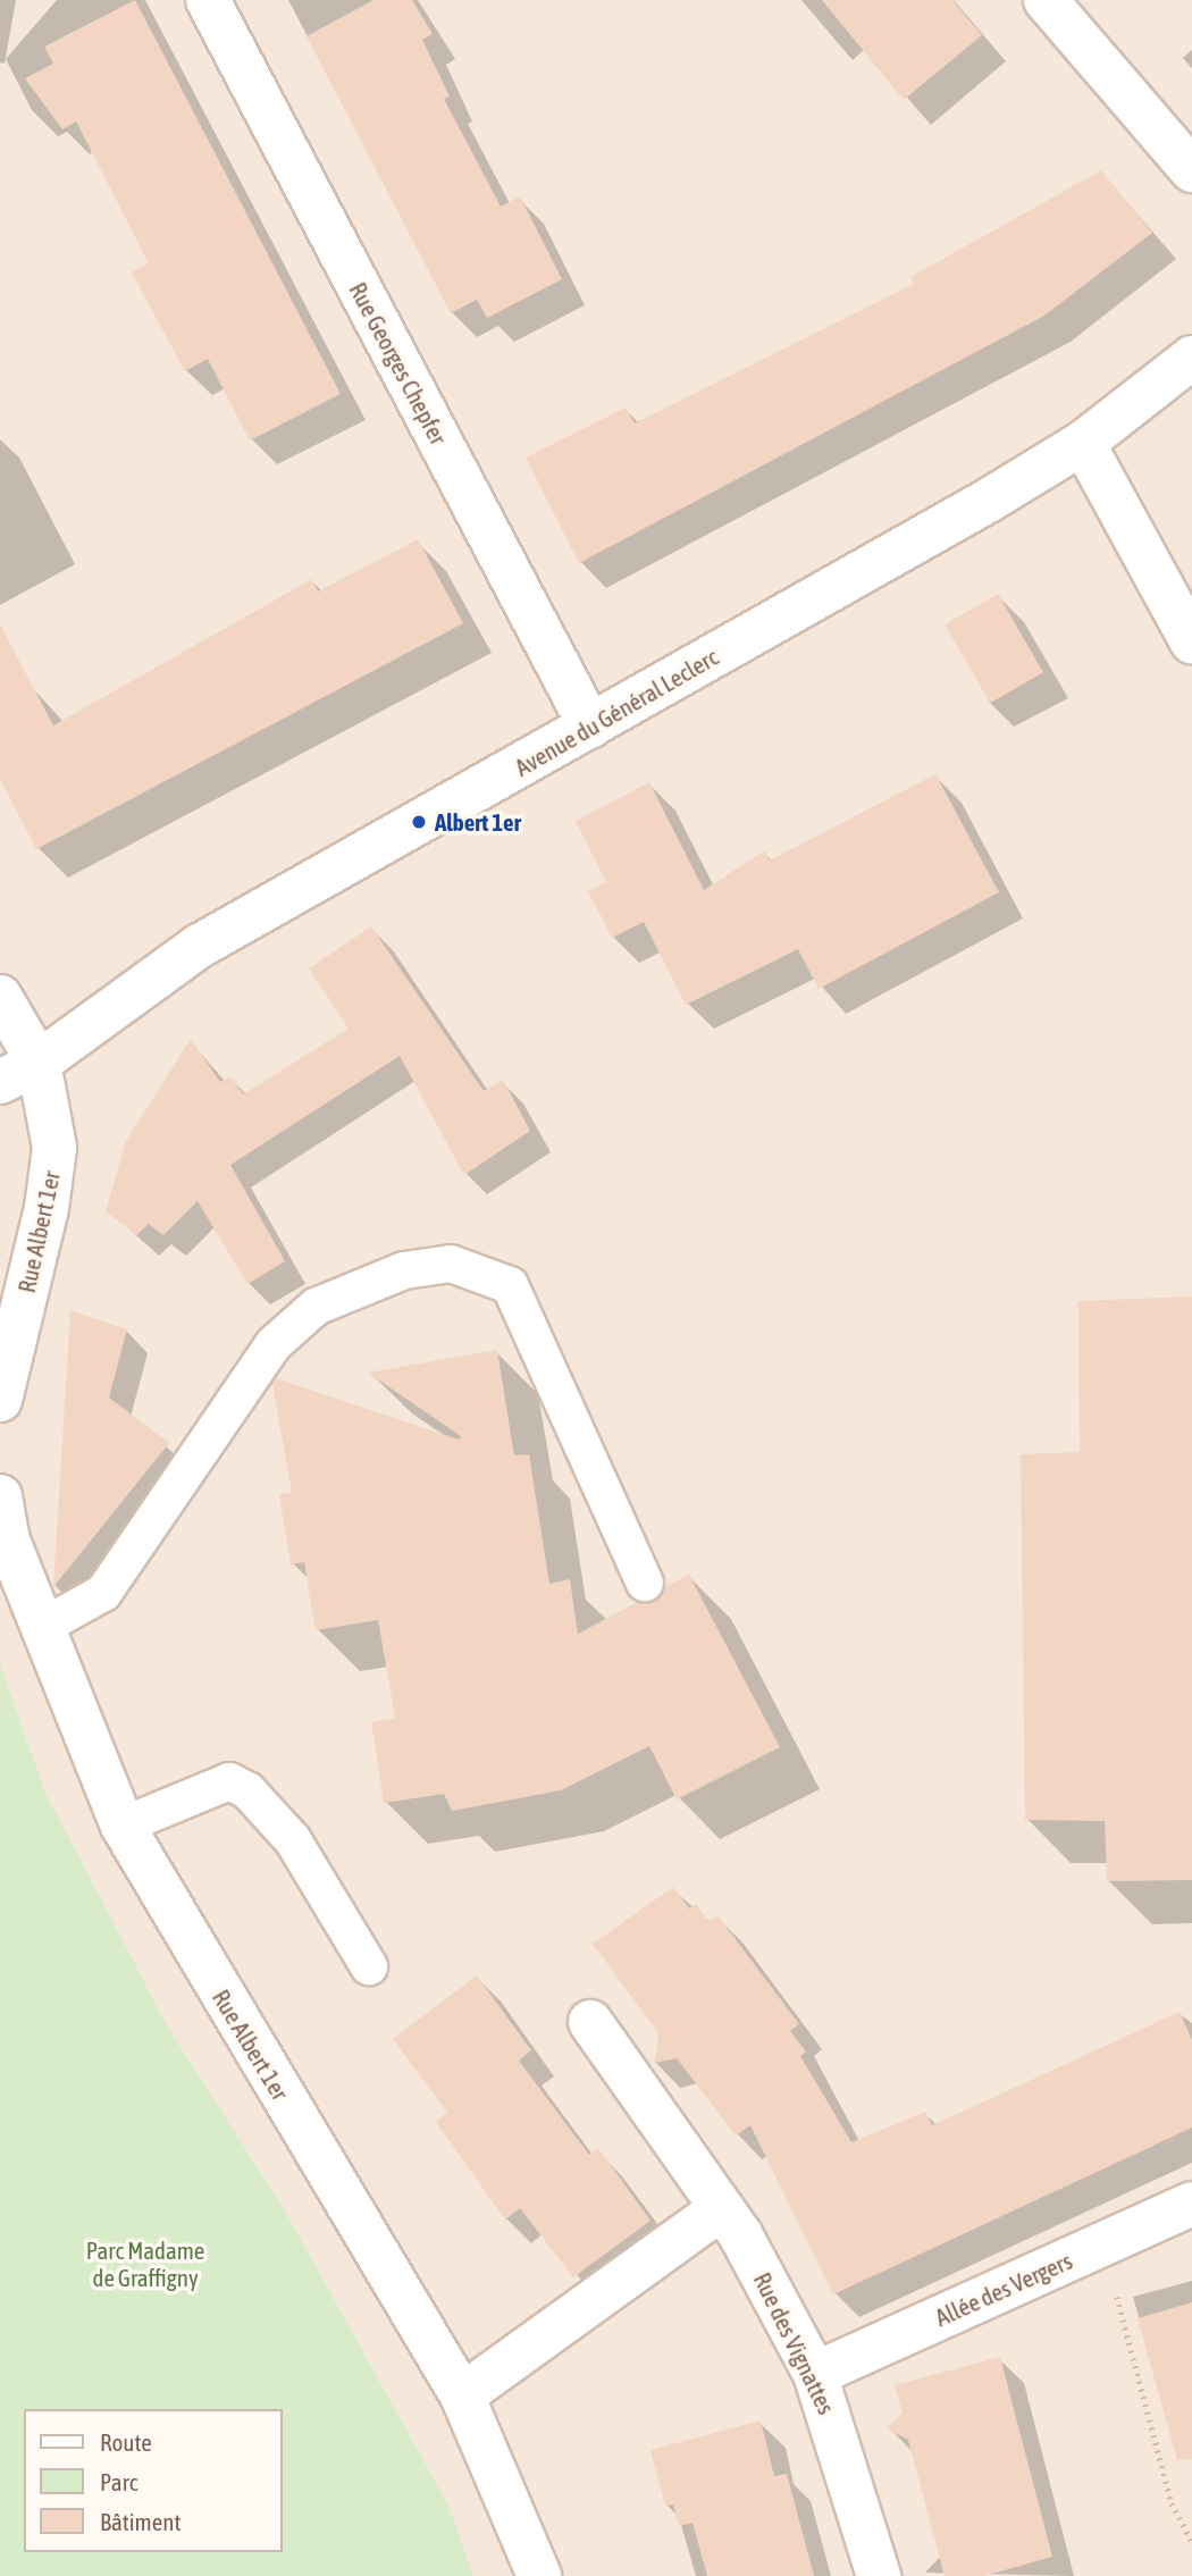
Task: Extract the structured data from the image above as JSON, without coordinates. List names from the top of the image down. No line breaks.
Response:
{"streets":{"street":["Rue Georges Chepfer","Avenue du Général Leclerc","Rue Albert 1er","Allée des Vergers","Rue des Vignattes"]},"crossings":[["Rue Georges Chepfer","Avenue du Général Leclerc"],["Avenue du Général Leclerc","Rue Albert 1er"],["Allée des Vergers","Rue des Vignattes"]],"parks":["Parc Madame de Graffigny"],"places":["Albert 1er"],"legend":["Route","Parc","Bâtiment"]}
